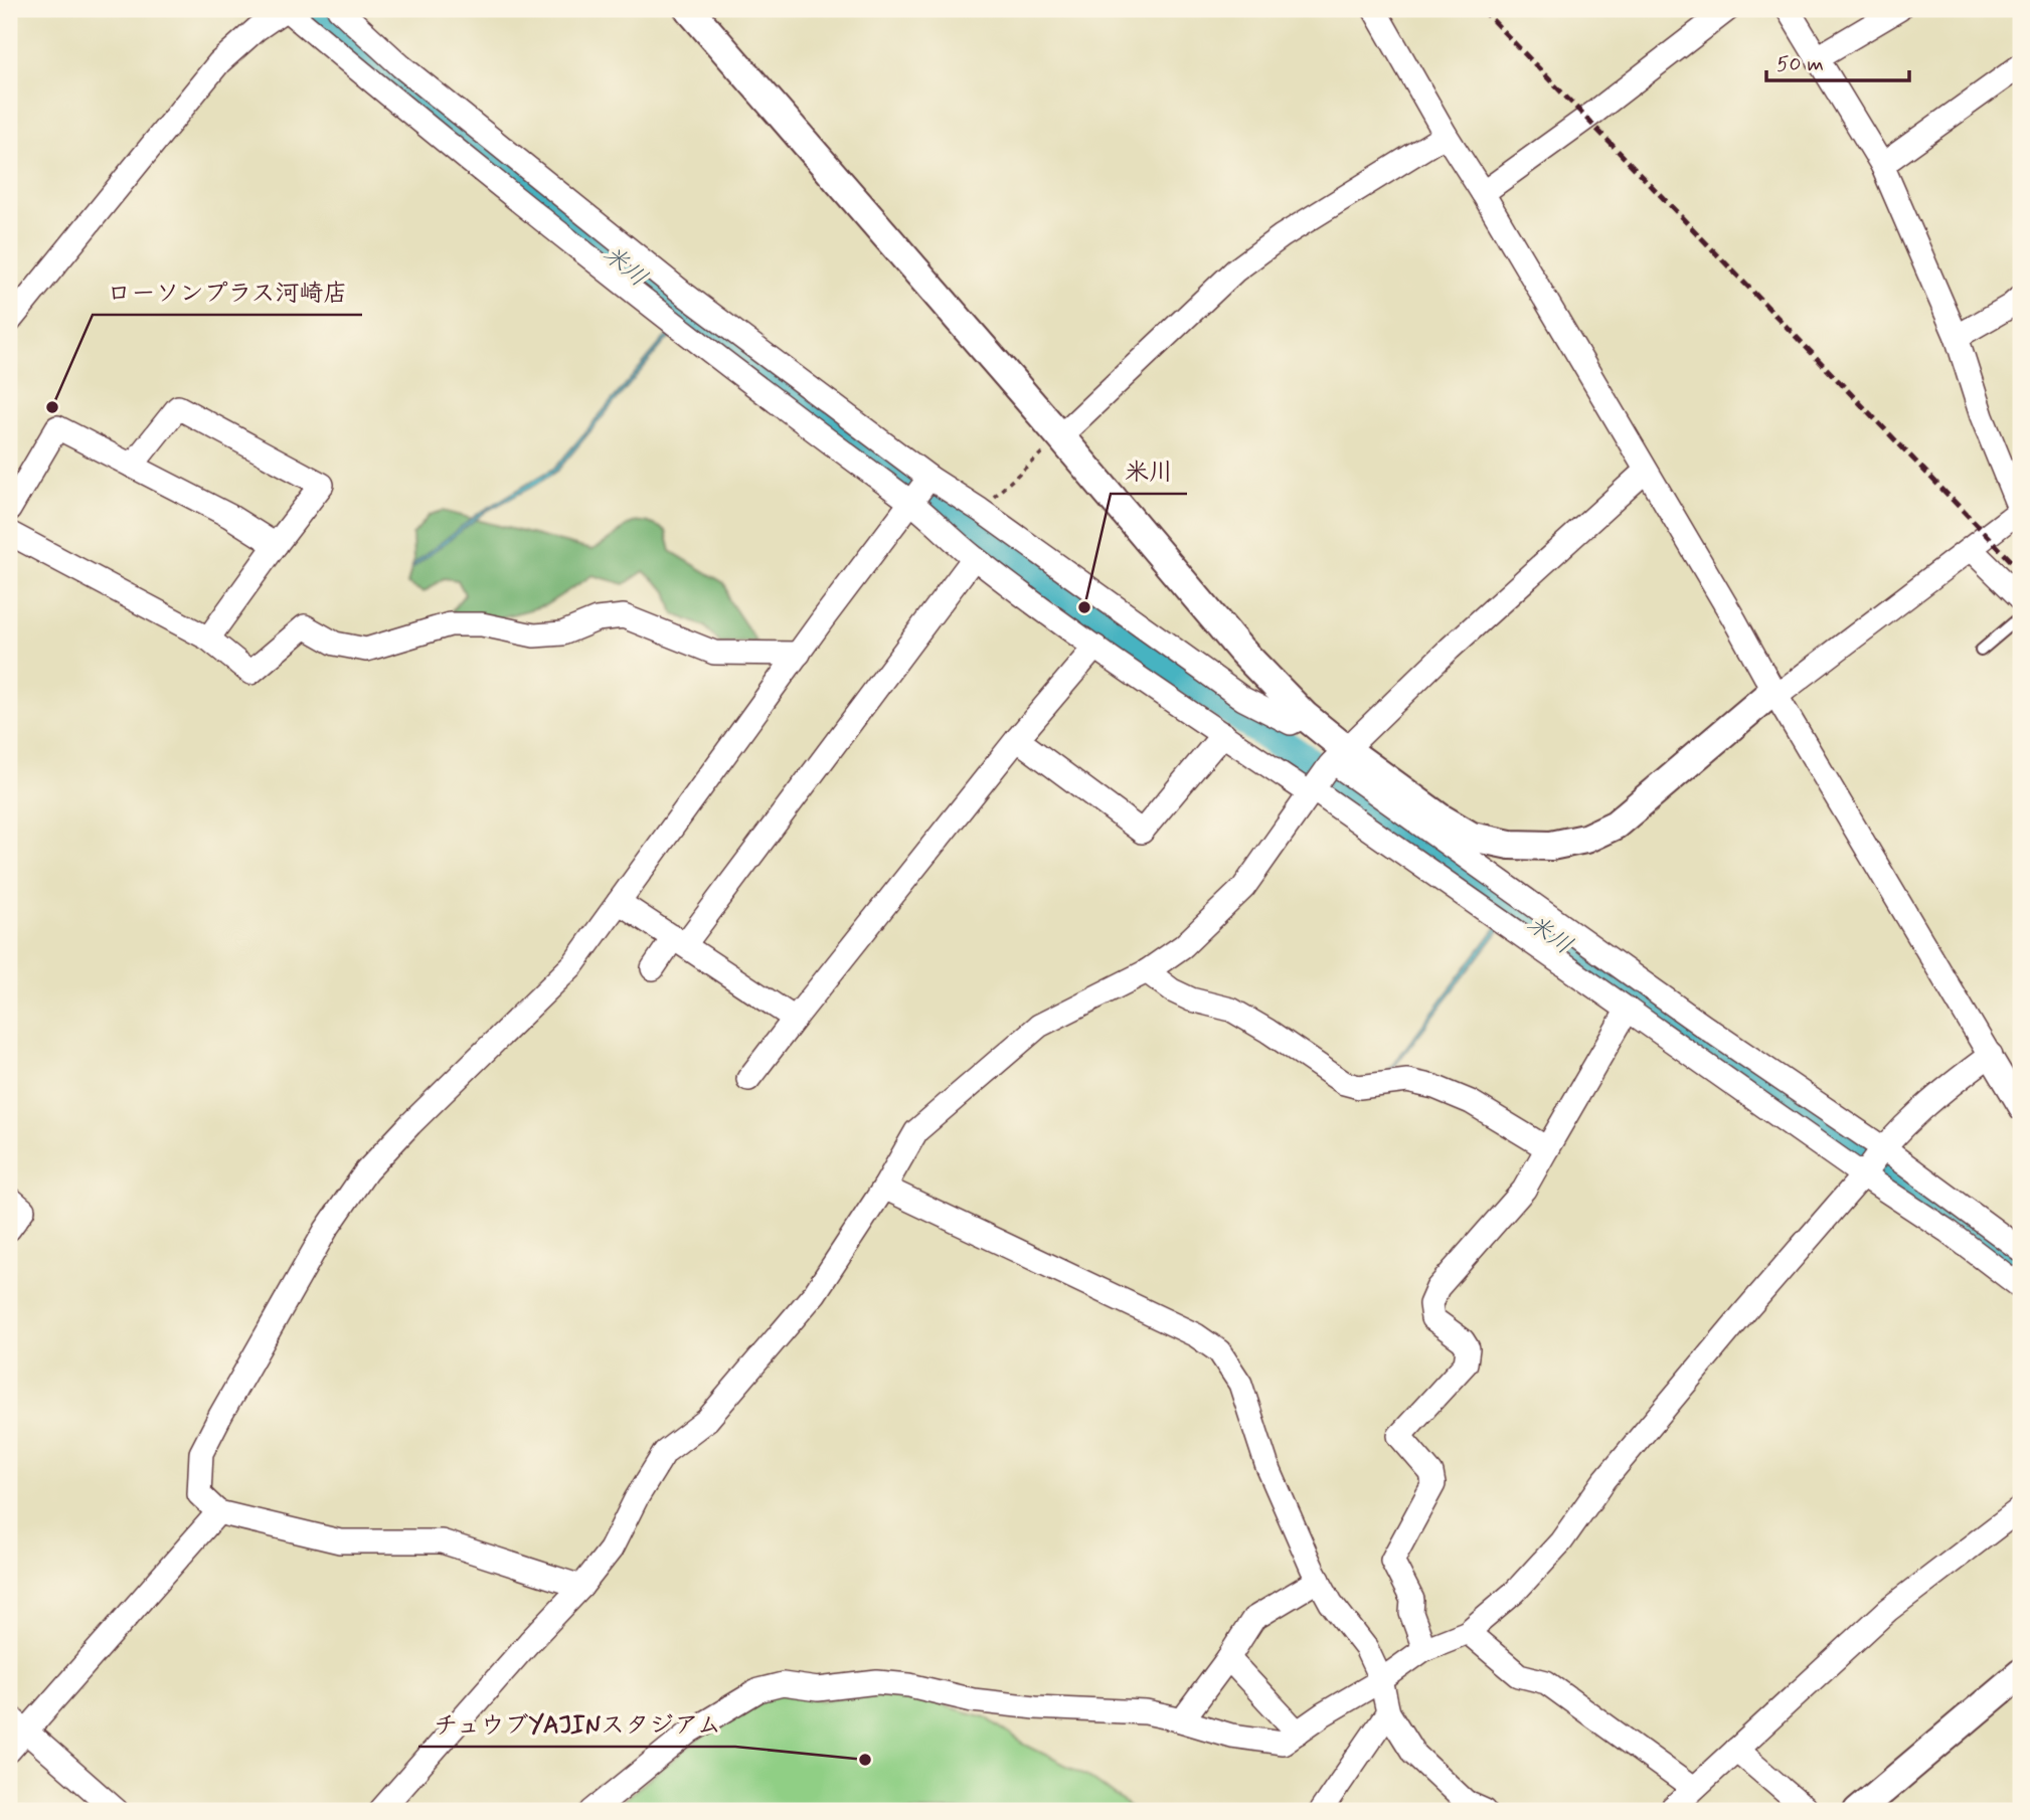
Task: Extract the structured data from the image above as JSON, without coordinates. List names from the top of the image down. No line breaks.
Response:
{"water":["米川"],"places":["ローソンプラス河崎店","米川","チュウブYAJINスタジアム"],"scale_bar":"50 m"}
